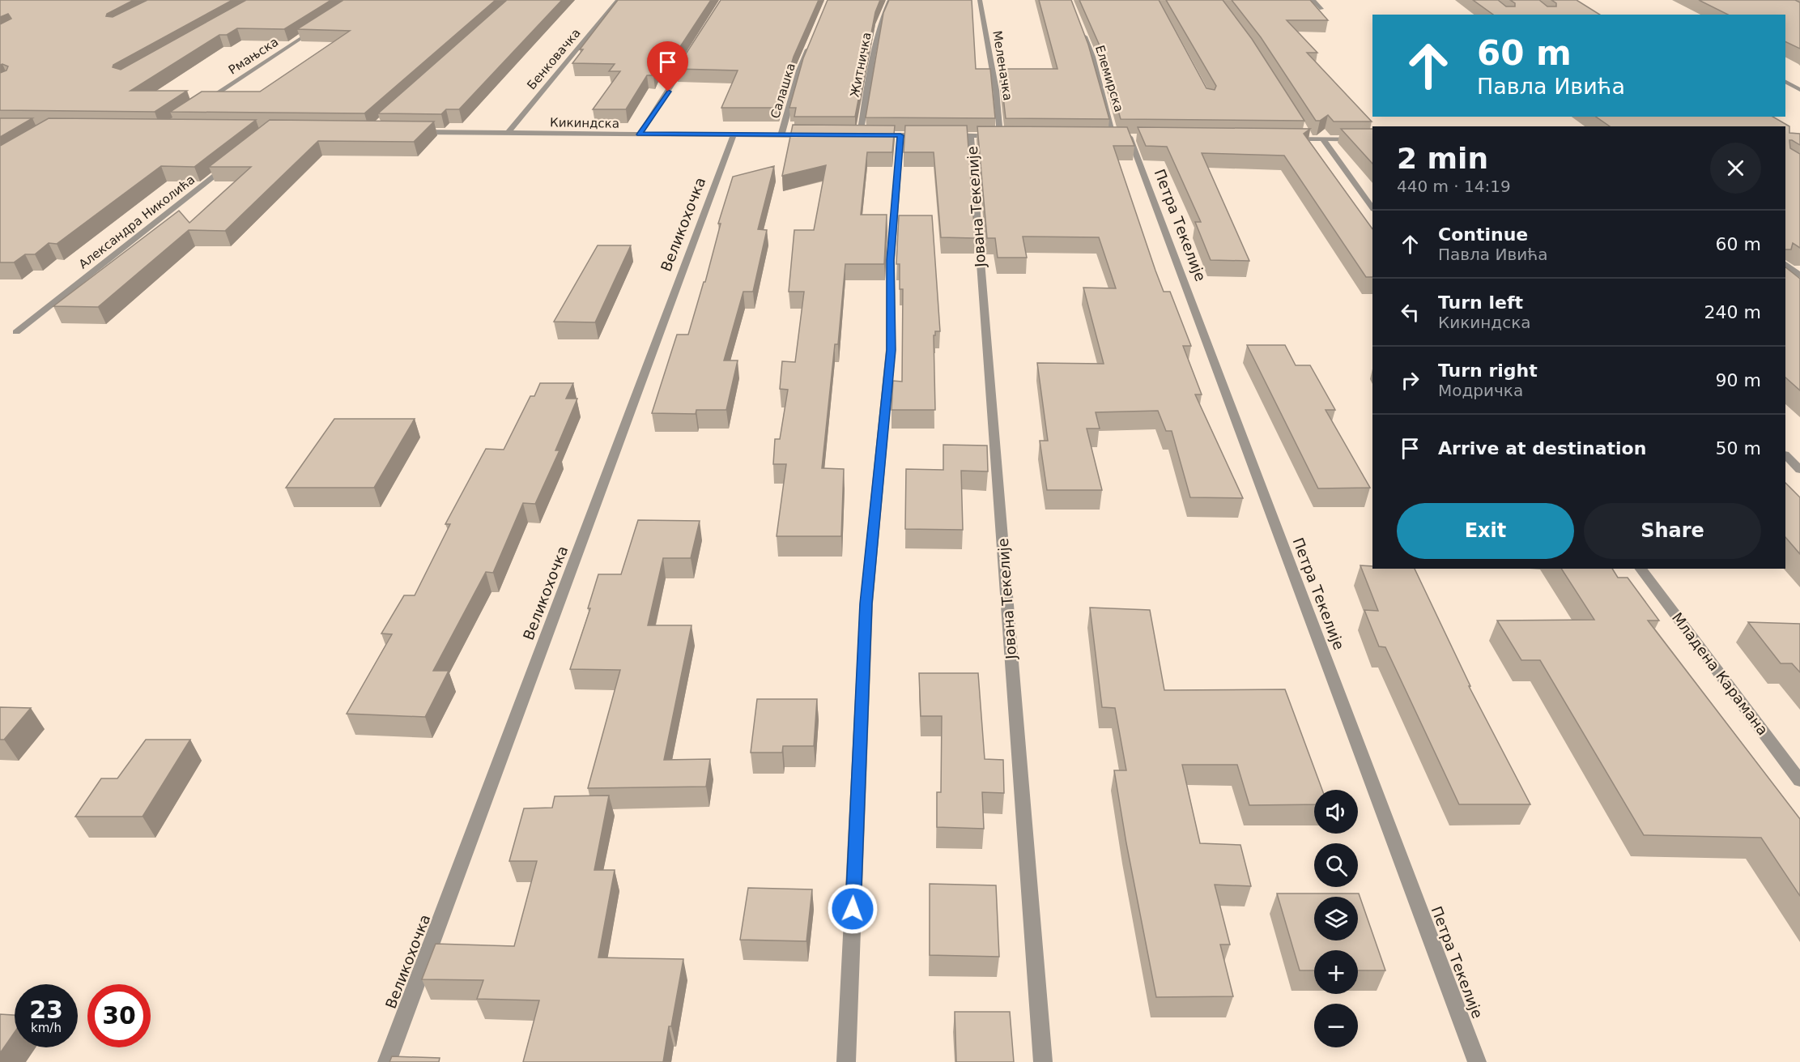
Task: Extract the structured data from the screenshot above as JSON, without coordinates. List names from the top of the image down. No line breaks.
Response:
{"streets":{"street":["Рмањска","Бенковачка","Житничка","Меленачка","Елемирска","Салашка","Кикиндска","Јована Текелије","Александра Николића","Великохочка","Петра Текелије","Младена Карамана"]},"crossings":[["Бенковачка","Кикиндска"],["Елемирска","Петра Текелије"],["Салашка","Кикиндска"],["Кикиндска","Великохочка"]],"page":{"turn":["60 m","Павла Ивића"],"heading":["2 min","440 m · 14:19"],"list":[{"name":"Continue","note":"Павла Ивића","value":"60 m"},{"name":"Turn left","note":"Кикиндска","value":"240 m"},{"name":"Turn right","note":"Модричка","value":"90 m"},{"name":"Arrive at destination","value":"50 m"}],"buttons":["Exit","Share"],"map_buttons":["+","−"],"speed":"23 km/h","limit":"30"}}
